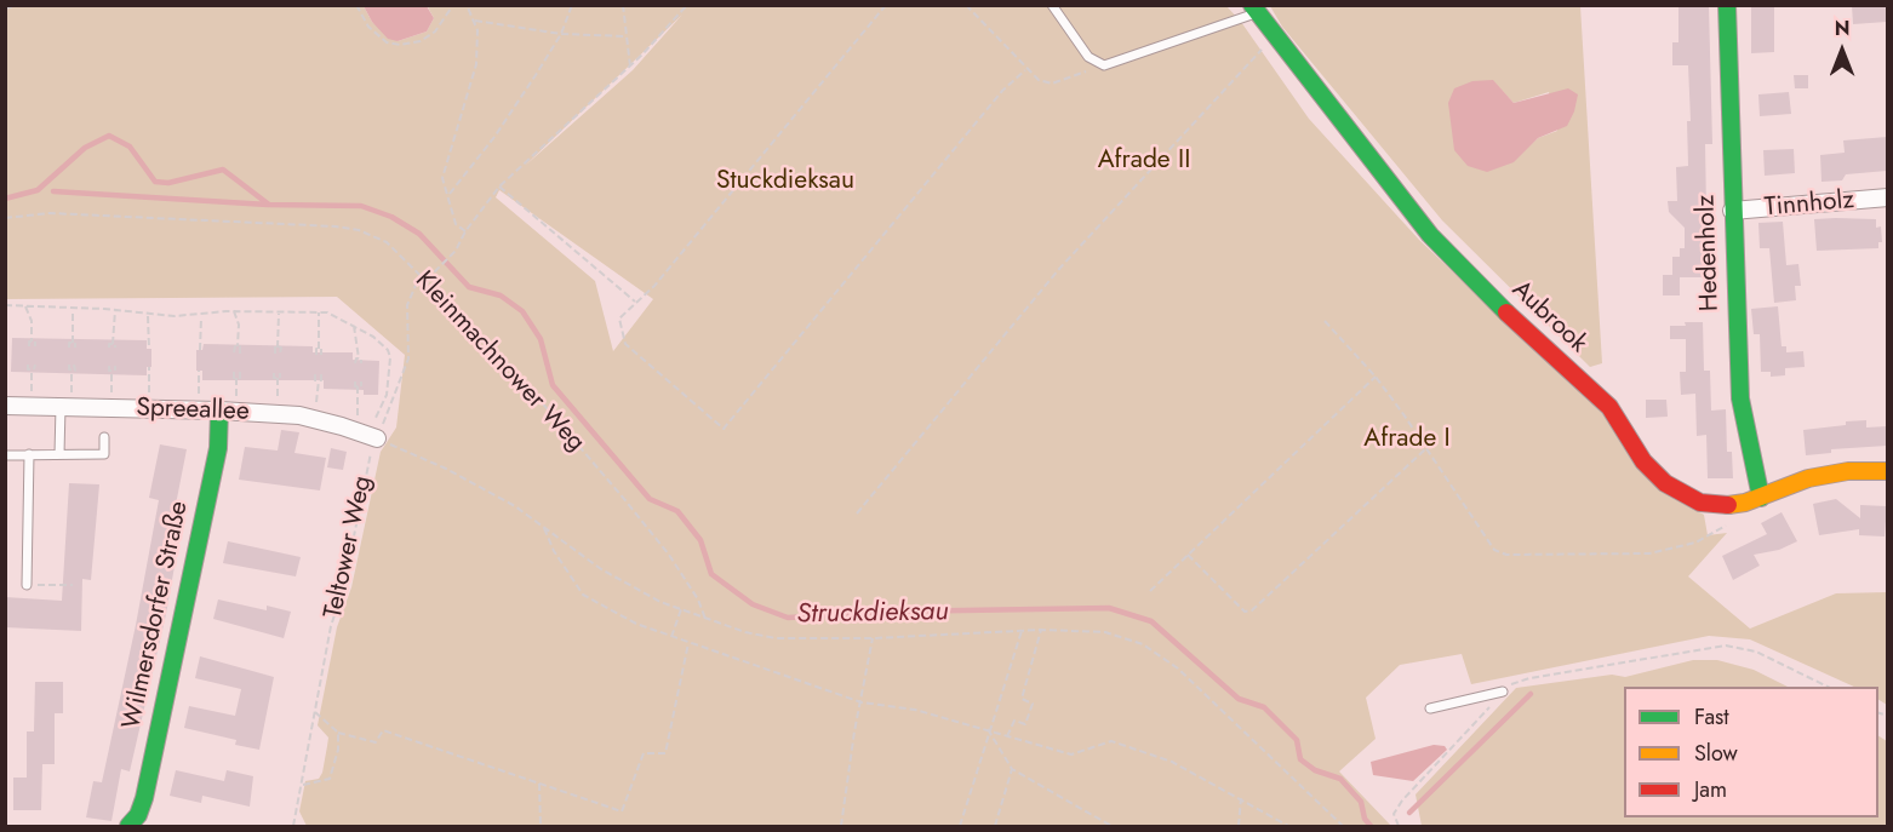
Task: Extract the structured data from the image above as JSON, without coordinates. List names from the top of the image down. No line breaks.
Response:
{"streets":{"street":["Tinnholz","Hedenholz","Aubrook","Spreeallee","Wilmersdorfer Straße"],"path":["Kleinmachnower Weg","Teltower Weg"]},"crossings":[["Tinnholz","Hedenholz"],["Hedenholz","Aubrook"],["Kleinmachnower Weg","Teltower Weg"],["Spreeallee","Teltower Weg"],["Spreeallee","Wilmersdorfer Straße"]],"water":["Struckdieksau"],"parks":["Afrade II","Stuckdieksau","Afrade I"],"legend":["Fast","Slow","Jam"],"north":"top"}
